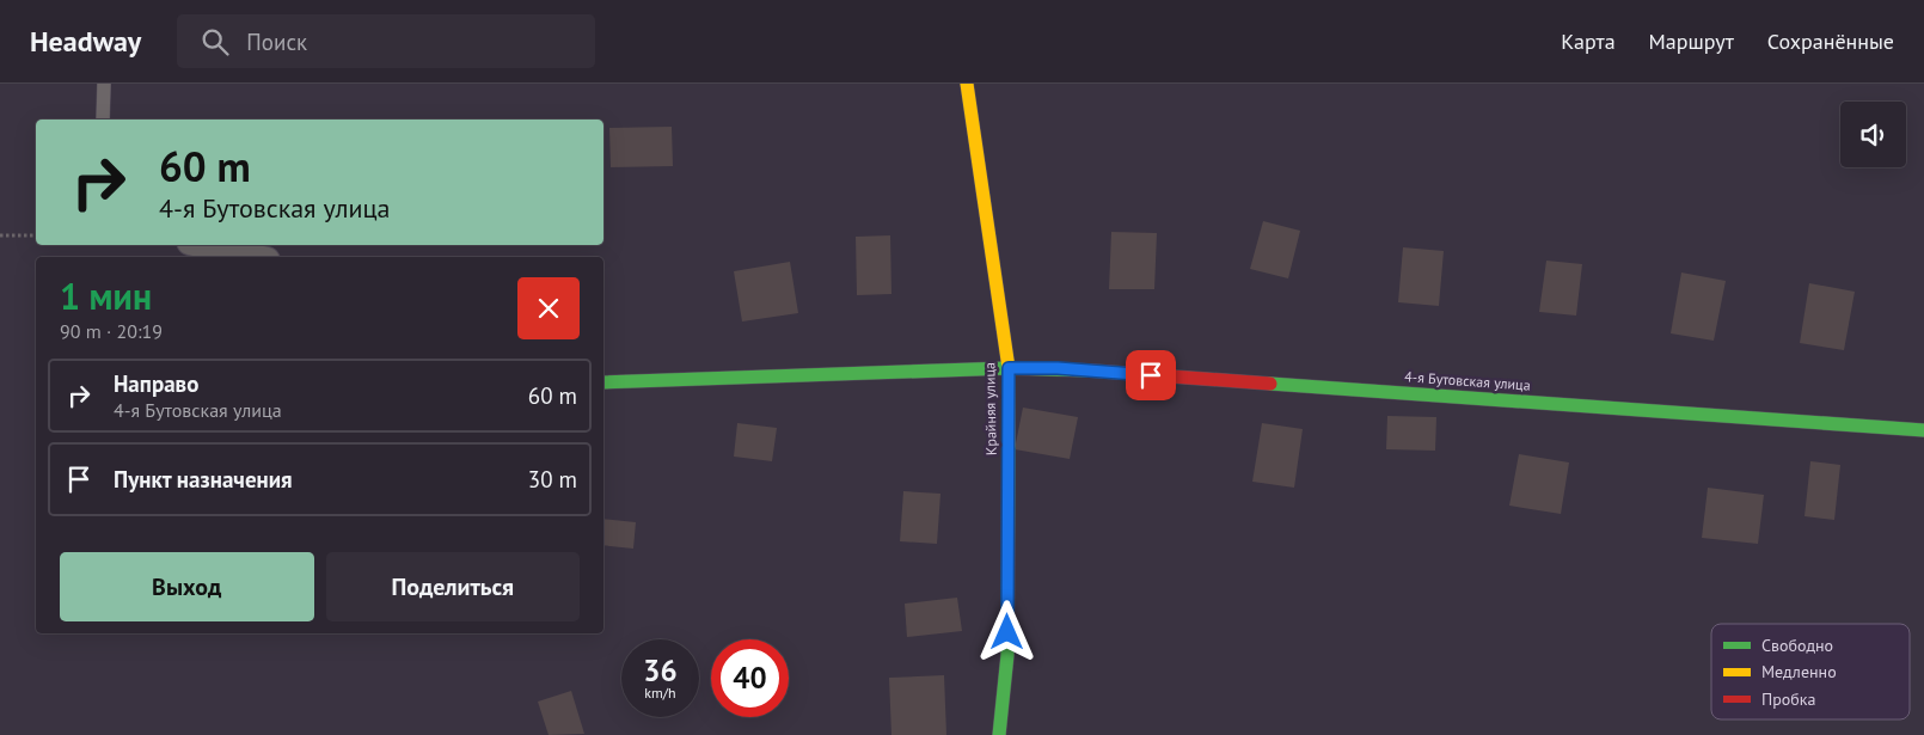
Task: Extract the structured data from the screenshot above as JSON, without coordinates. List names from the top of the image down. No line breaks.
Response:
{"streets":{"street":["4-я Бутовская улица","Крайняя улица"]},"crossings":[["4-я Бутовская улица","Крайняя улица"]],"legend":["Свободно","Медленно","Пробка"],"page":{"header":"Headway","search":"Поиск","nav":["Карта","Маршрут","Сохранённые"],"turn":["60 m","4-я Бутовская улица"],"heading":["1 мин","90 m · 20:19"],"list":[{"name":"Направо","note":"4-я Бутовская улица","value":"60 m"},{"name":"Пункт назначения","value":"30 m"}],"buttons":["Выход","Поделиться"],"speed":"36 km/h","limit":"40"}}
